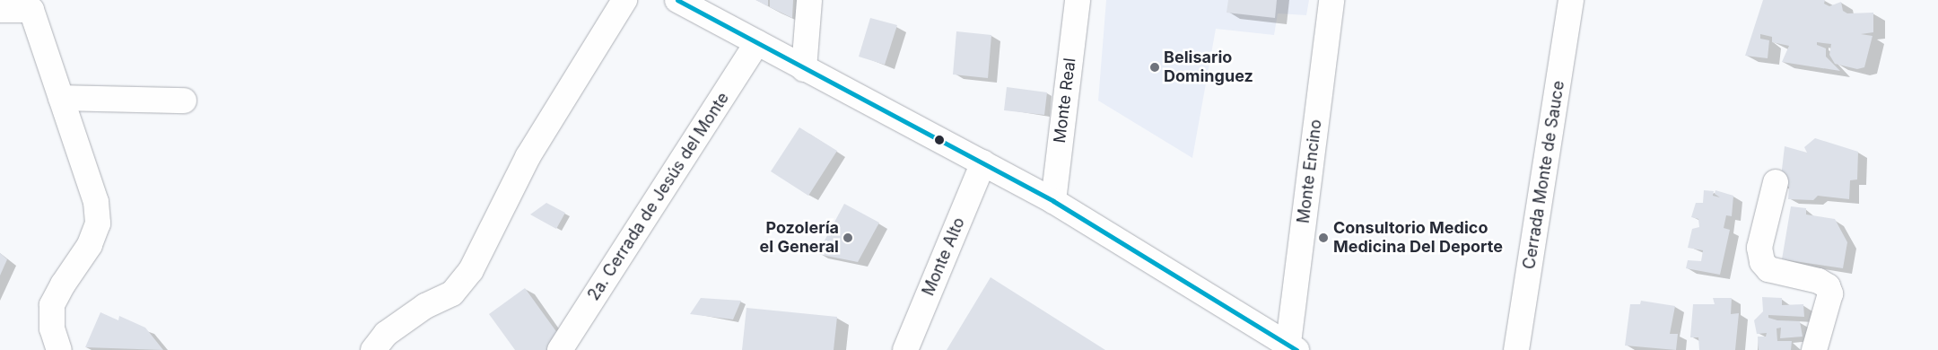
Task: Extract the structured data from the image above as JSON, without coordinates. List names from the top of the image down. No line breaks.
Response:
{"streets":{"street":["Monte Real","Monte Encino","Cerrada Monte de Sauce","2a. Cerrada de Jesús del Monte","Monte Alto"]},"places":["Belisario Dominguez","Pozolería el General","Consultorio Medico Medicina Del Deporte"]}
